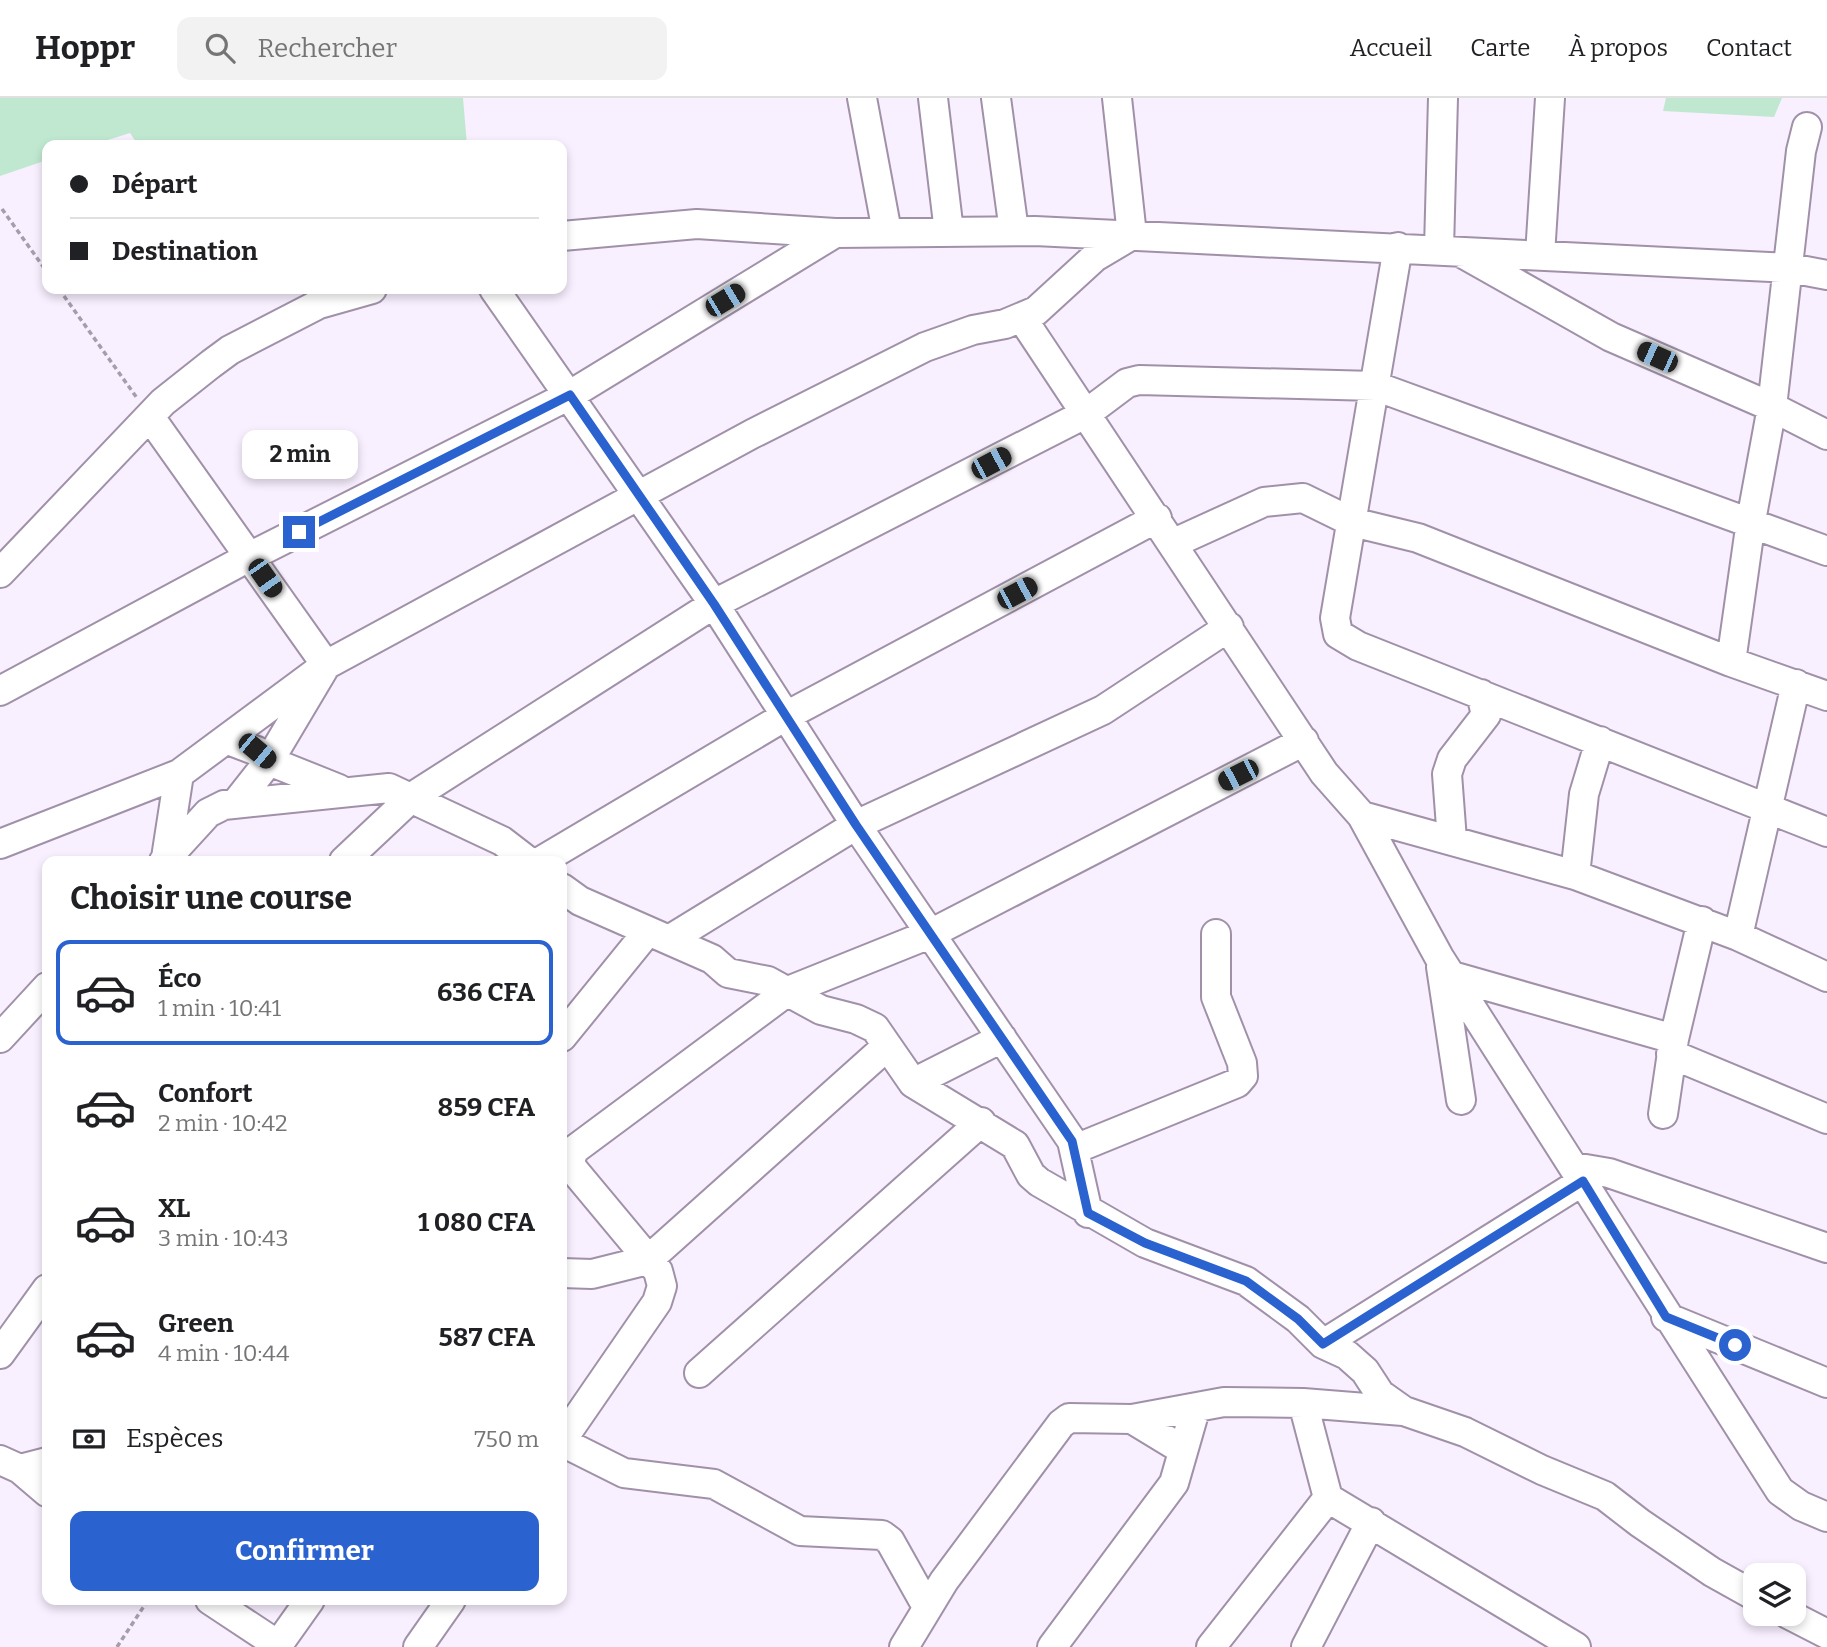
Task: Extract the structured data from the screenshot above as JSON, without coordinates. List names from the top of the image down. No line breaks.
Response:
{"page":{"header":"Hoppr","search":"Rechercher","nav":["Accueil","Carte","À propos","Contact"],"banner":["Départ","Destination"],"bubble":"2 min","heading":"Choisir une course","list":[{"name":"Éco","note":"1 min · 10:41","value":"636 CFA"},{"name":"Confort","note":"2 min · 10:42","value":"859 CFA"},{"name":"XL","note":"3 min · 10:43","value":"1 080 CFA"},{"name":"Green","note":"4 min · 10:44","value":"587 CFA"}],"pay":["Espèces","750 m"],"buttons":"Confirmer"}}
